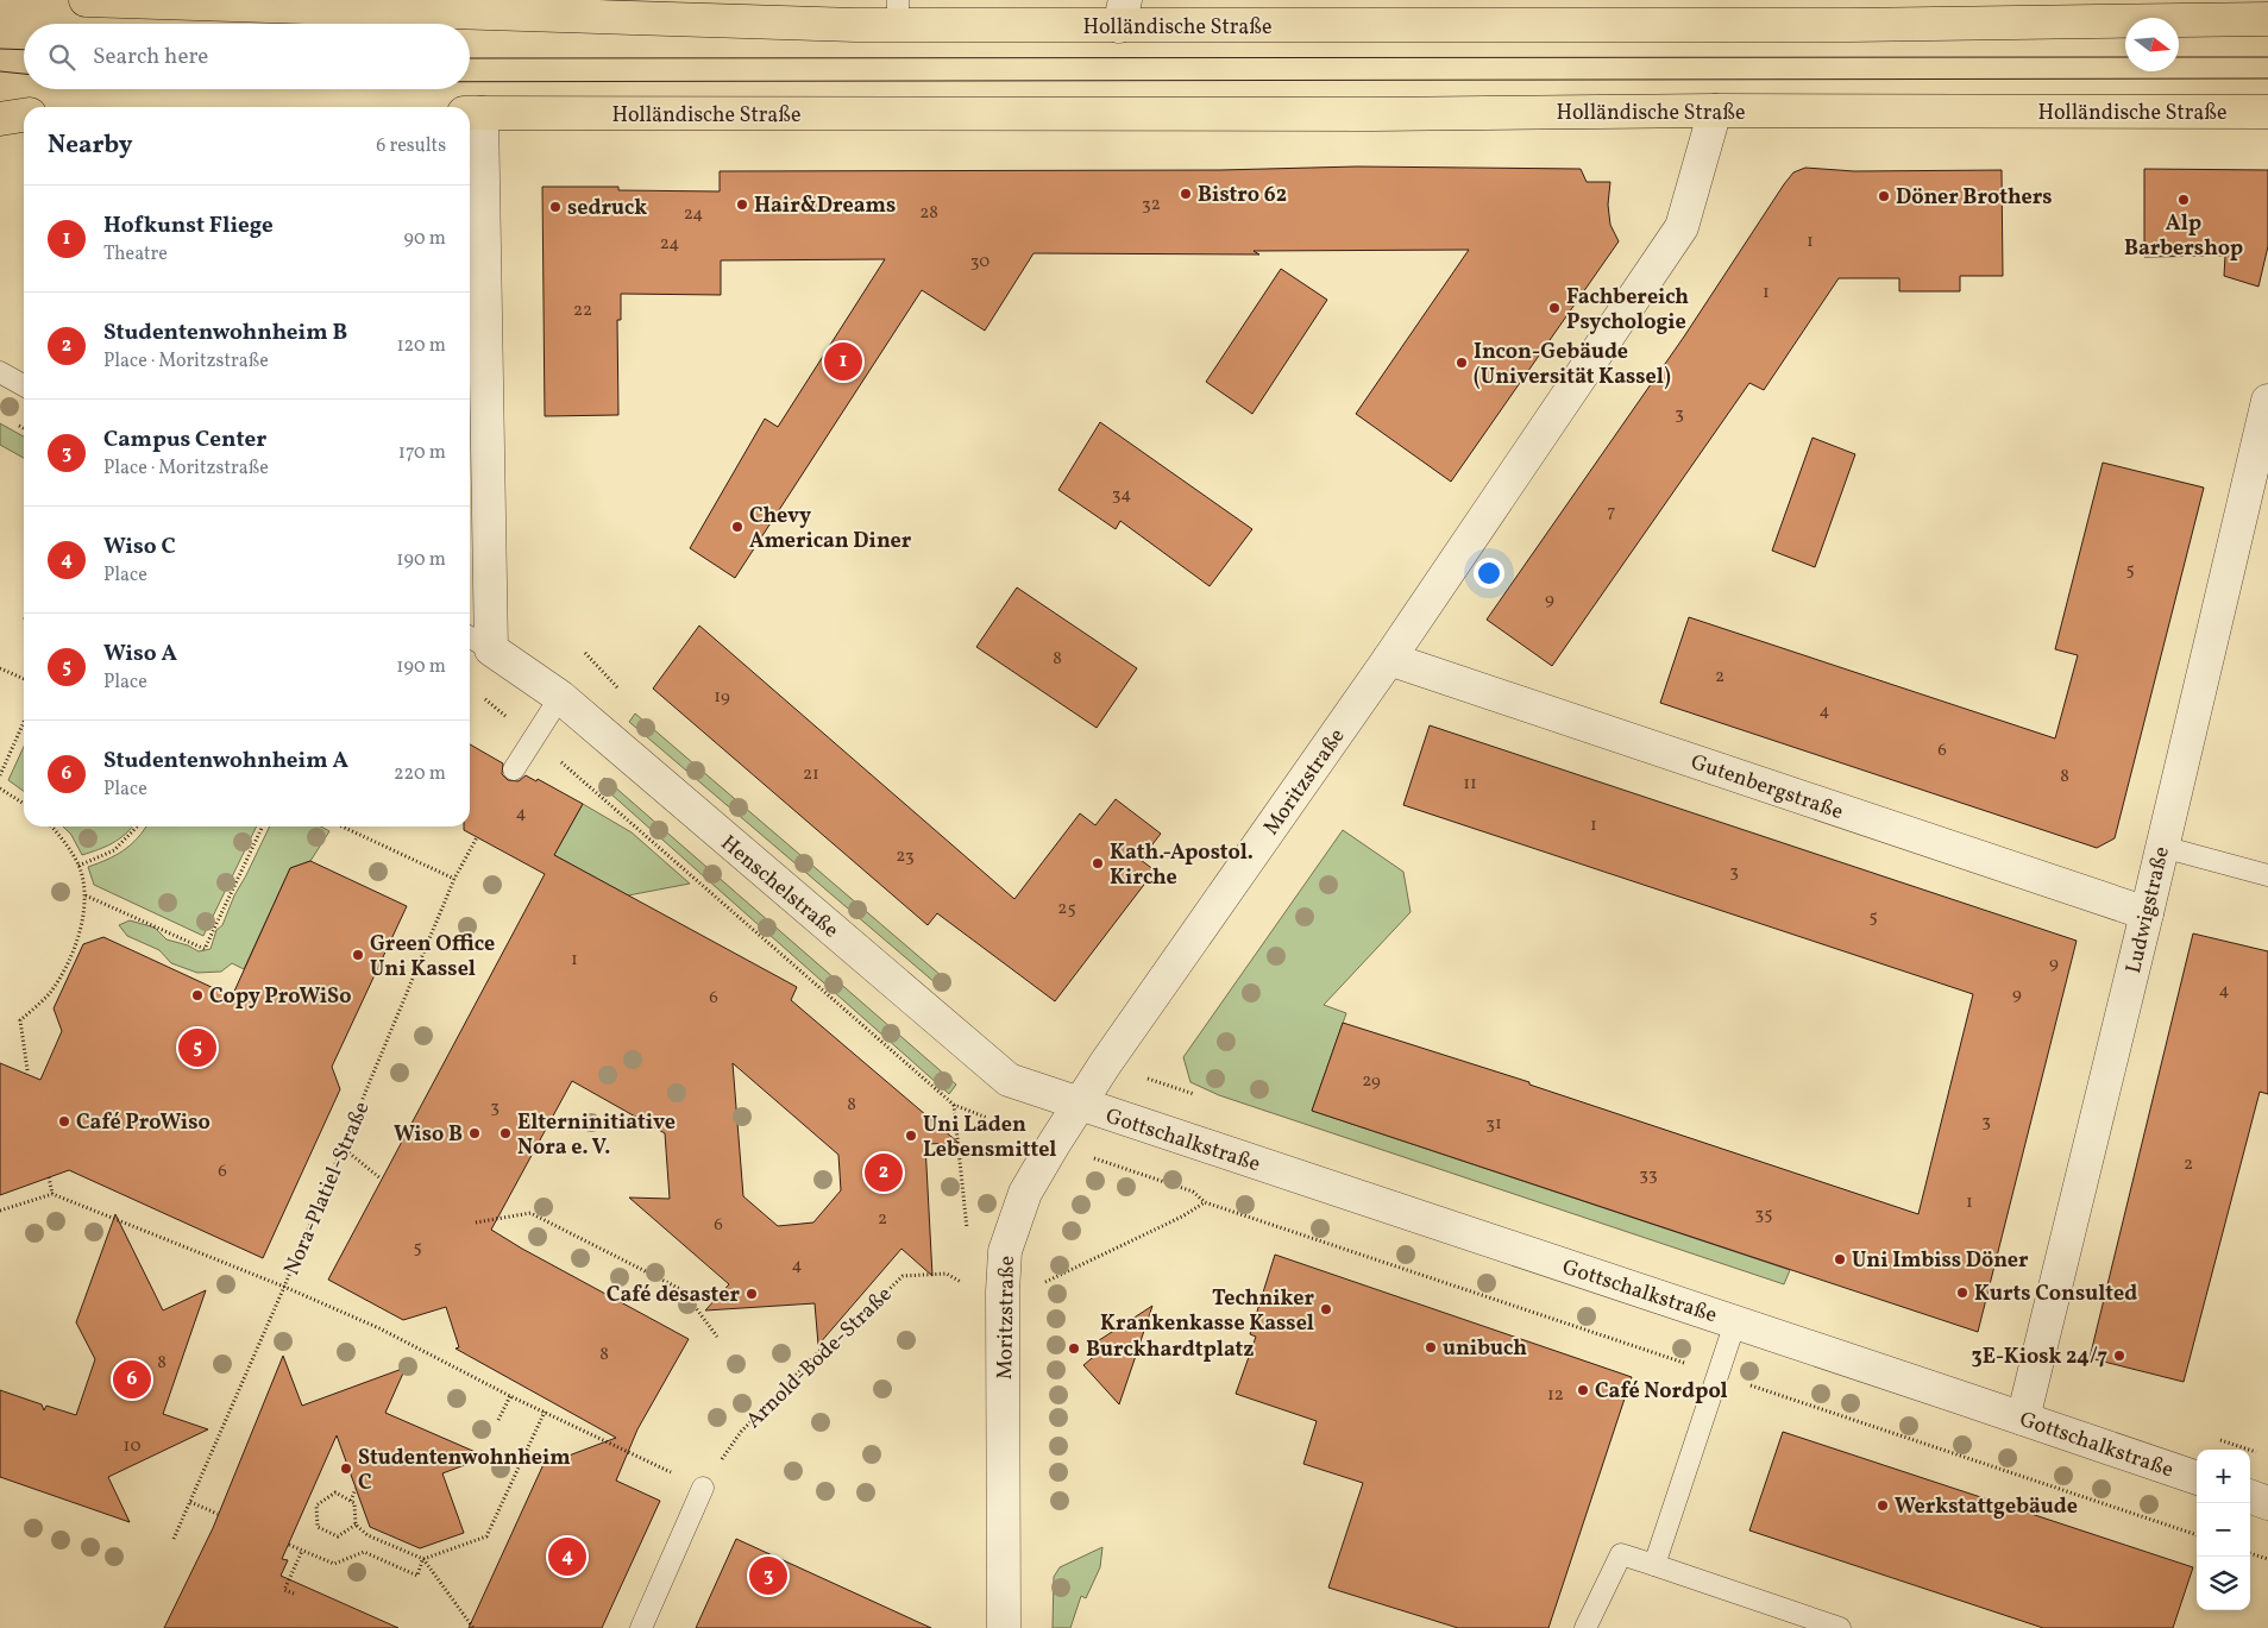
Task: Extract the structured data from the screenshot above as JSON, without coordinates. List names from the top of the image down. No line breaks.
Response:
{"streets":{"main road":["Holländische Straße"],"street":["Moritzstraße","Gutenbergstraße","Henschelstraße","Ludwigstraße","Gottschalkstraße"],"path":["Nora-Platiel-Straße","Arnold-Bode-Straße"]},"crossings":[["Holländische Straße","Moritzstraße"],["Holländische Straße","Henschelstraße"],["Moritzstraße","Gutenbergstraße"],["Moritzstraße","Henschelstraße"],["Moritzstraße","Gottschalkstraße"],["Moritzstraße","Arnold-Bode-Straße"],["Gutenbergstraße","Ludwigstraße"],["Henschelstraße","Gottschalkstraße"],["Ludwigstraße","Gottschalkstraße"]],"places":["Bistro 62","Döner Brothers","Alp Barbershop","Hair&Dreams","sedruck","Fachbereich Psychologie","Incon-Gebäude (Universität Kassel)","Chevy American Diner","Kath.-Apostol. Kirche","Green Office Uni Kassel","Copy ProWiSo","Café ProWiso","Wiso B","Elterninitiative Nora e. V.","Uni Laden Lebensmittel","Uni Imbiss Döner","Kurts Consulted","Café desaster","Techniker Krankenkasse Kassel","unibuch","Burckhardtplatz","3E-Kiosk 24/7","Café Nordpol","Studentenwohnheim C","Werkstattgebäude"],"house_numbers":["32","28","24","1","24","30","1","22","3","34","7","5","9","8","2","19","4","6","21","8","11","4","1","23","3","25","5","1","9","4","9","6","29","8","3","3","31","2","6","33","1","35","2","6","5","4","8","8","12","10"],"north":"right","page":{"search":"Search here","heading":["Nearby","6 results"],"list":[{"mark":"1","name":"Hofkunst Fliege","note":"Theatre","value":"90 m"},{"mark":"2","name":"Studentenwohnheim B","note":"Place · Moritzstraße","value":"120 m"},{"mark":"3","name":"Campus Center","note":"Place · Moritzstraße","value":"170 m"},{"mark":"4","name":"Wiso C","note":"Place","value":"190 m"},{"mark":"5","name":"Wiso A","note":"Place","value":"190 m"},{"mark":"6","name":"Studentenwohnheim A","note":"Place","value":"220 m"}],"pins":["1","5","2","6","4","3"],"map_buttons":["+","−"]}}
